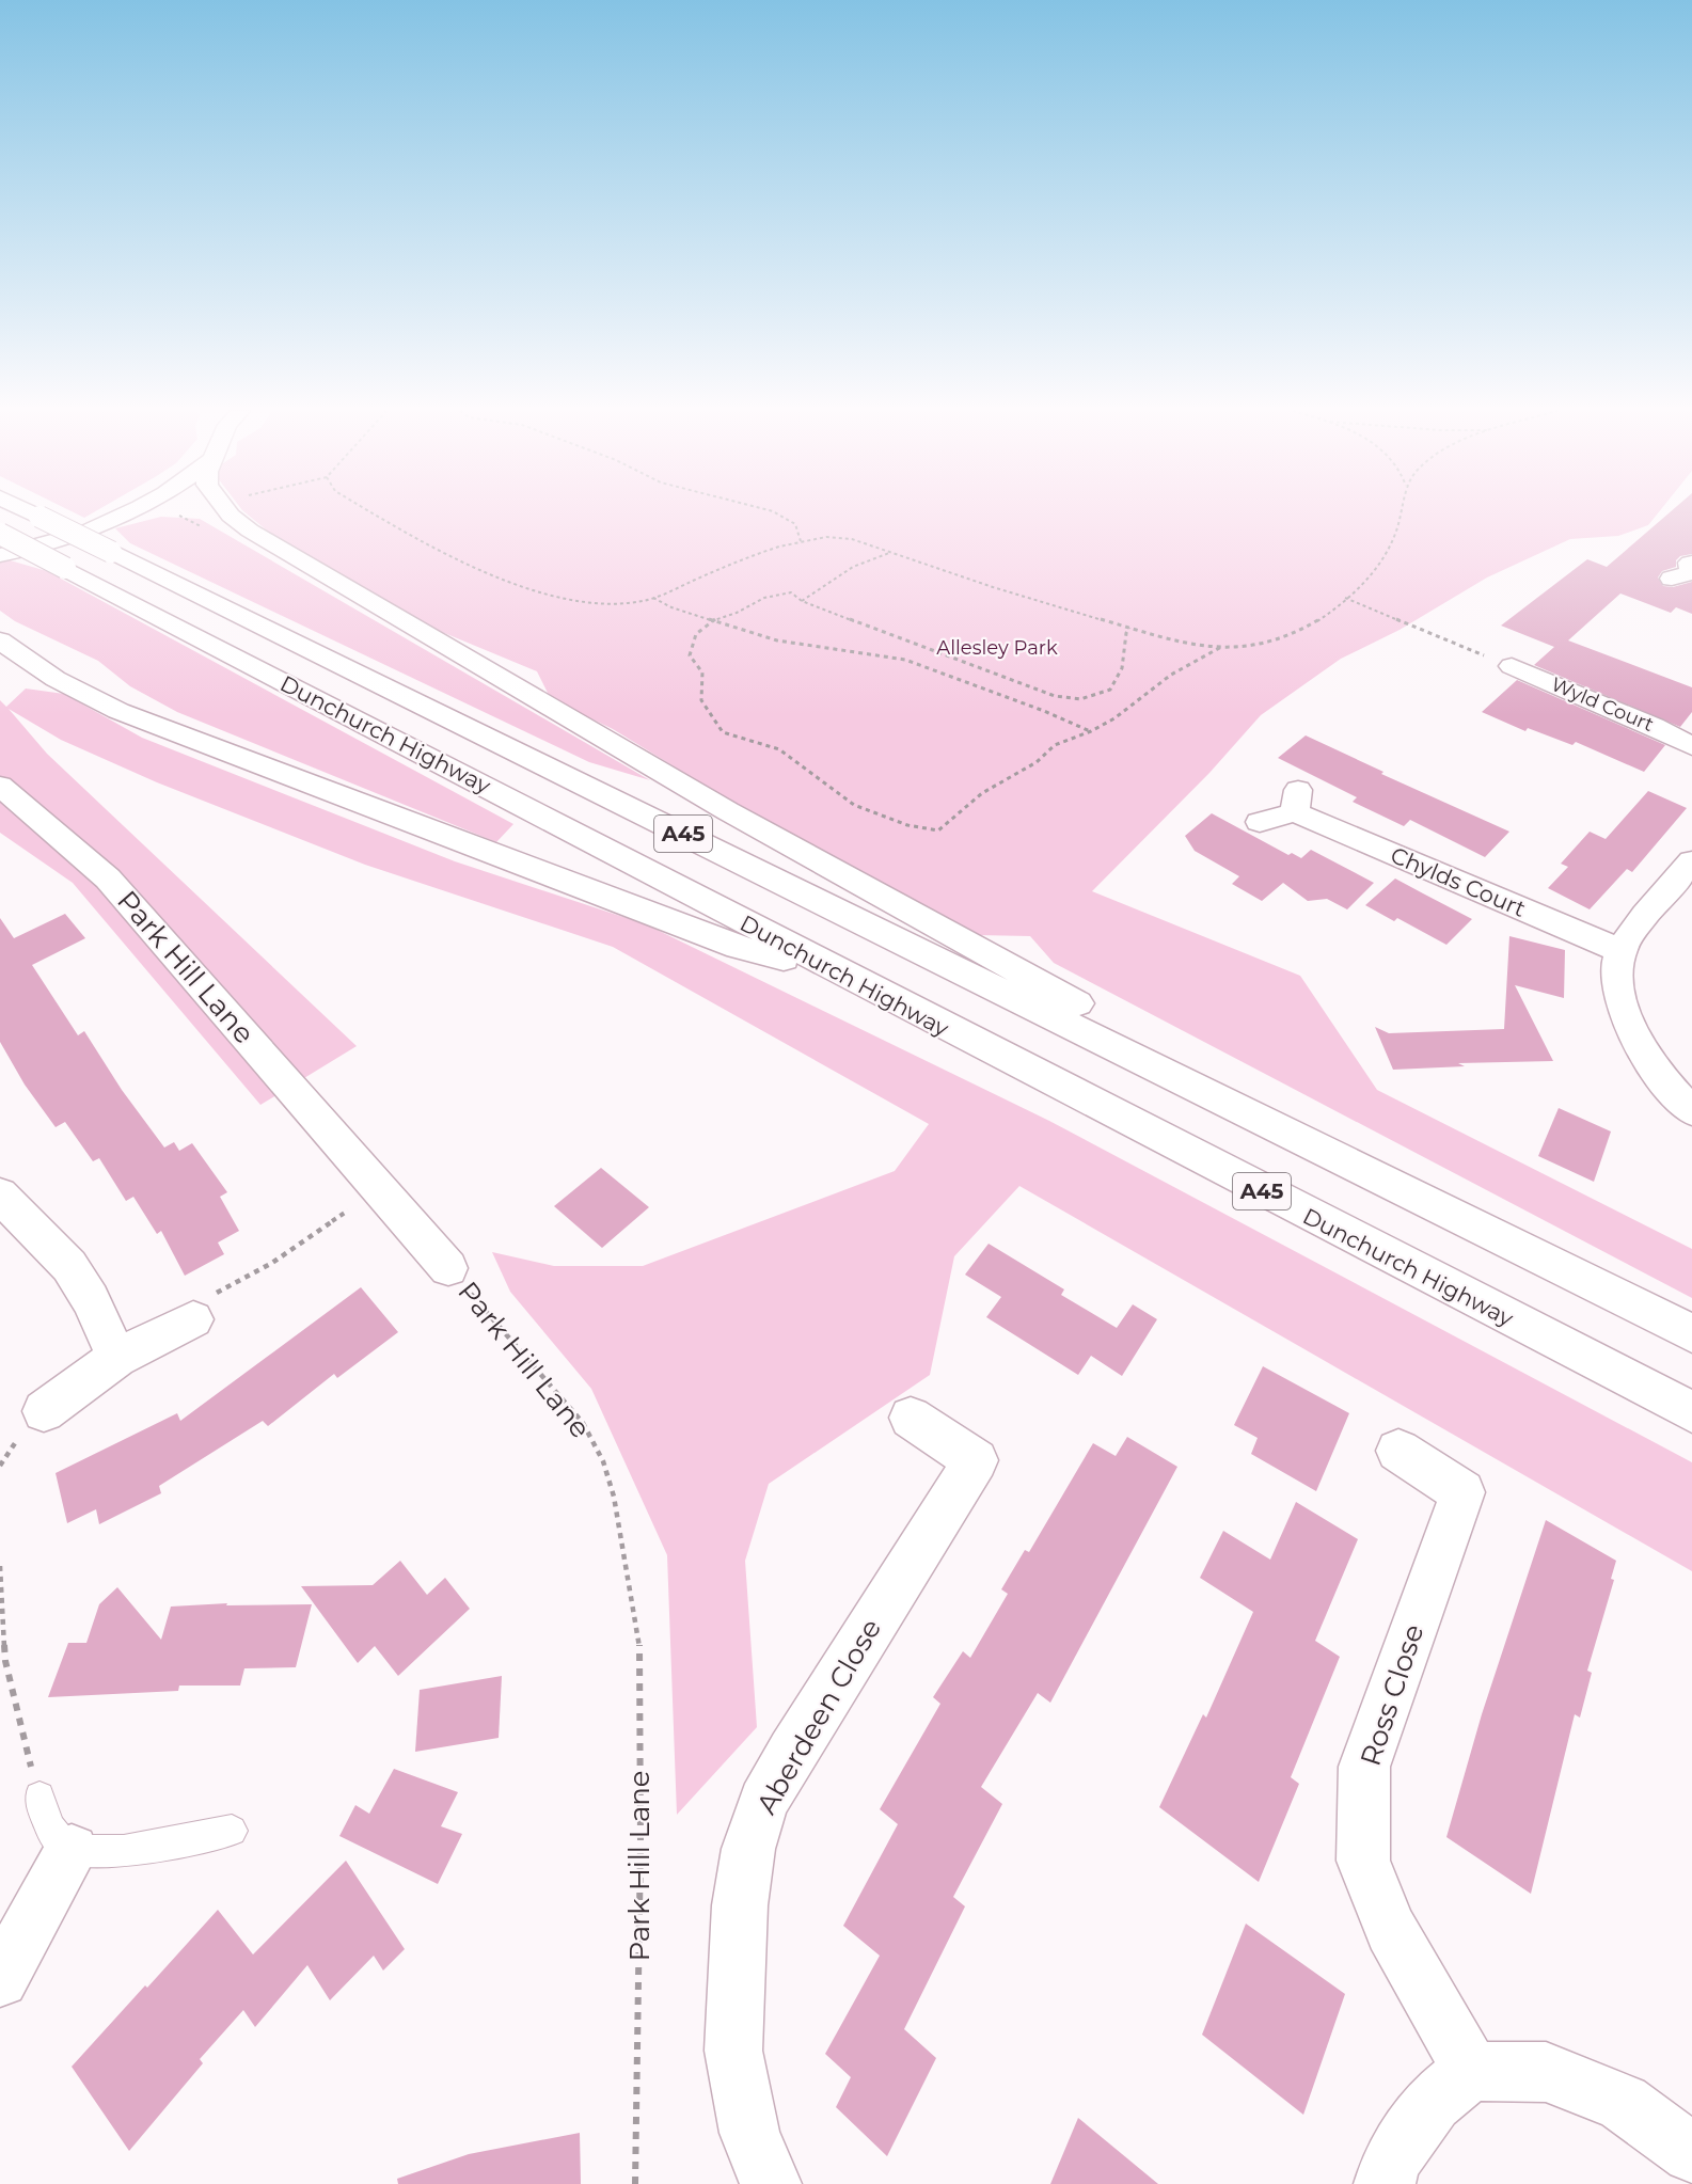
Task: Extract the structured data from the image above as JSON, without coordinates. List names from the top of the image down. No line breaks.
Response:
{"streets":{"main road":["Wyld Court","Dunchurch Highway","A45","Chylds Court","Park Hill Lane","Ross Close","Aberdeen Close"]},"parks":["Allesley Park"]}
